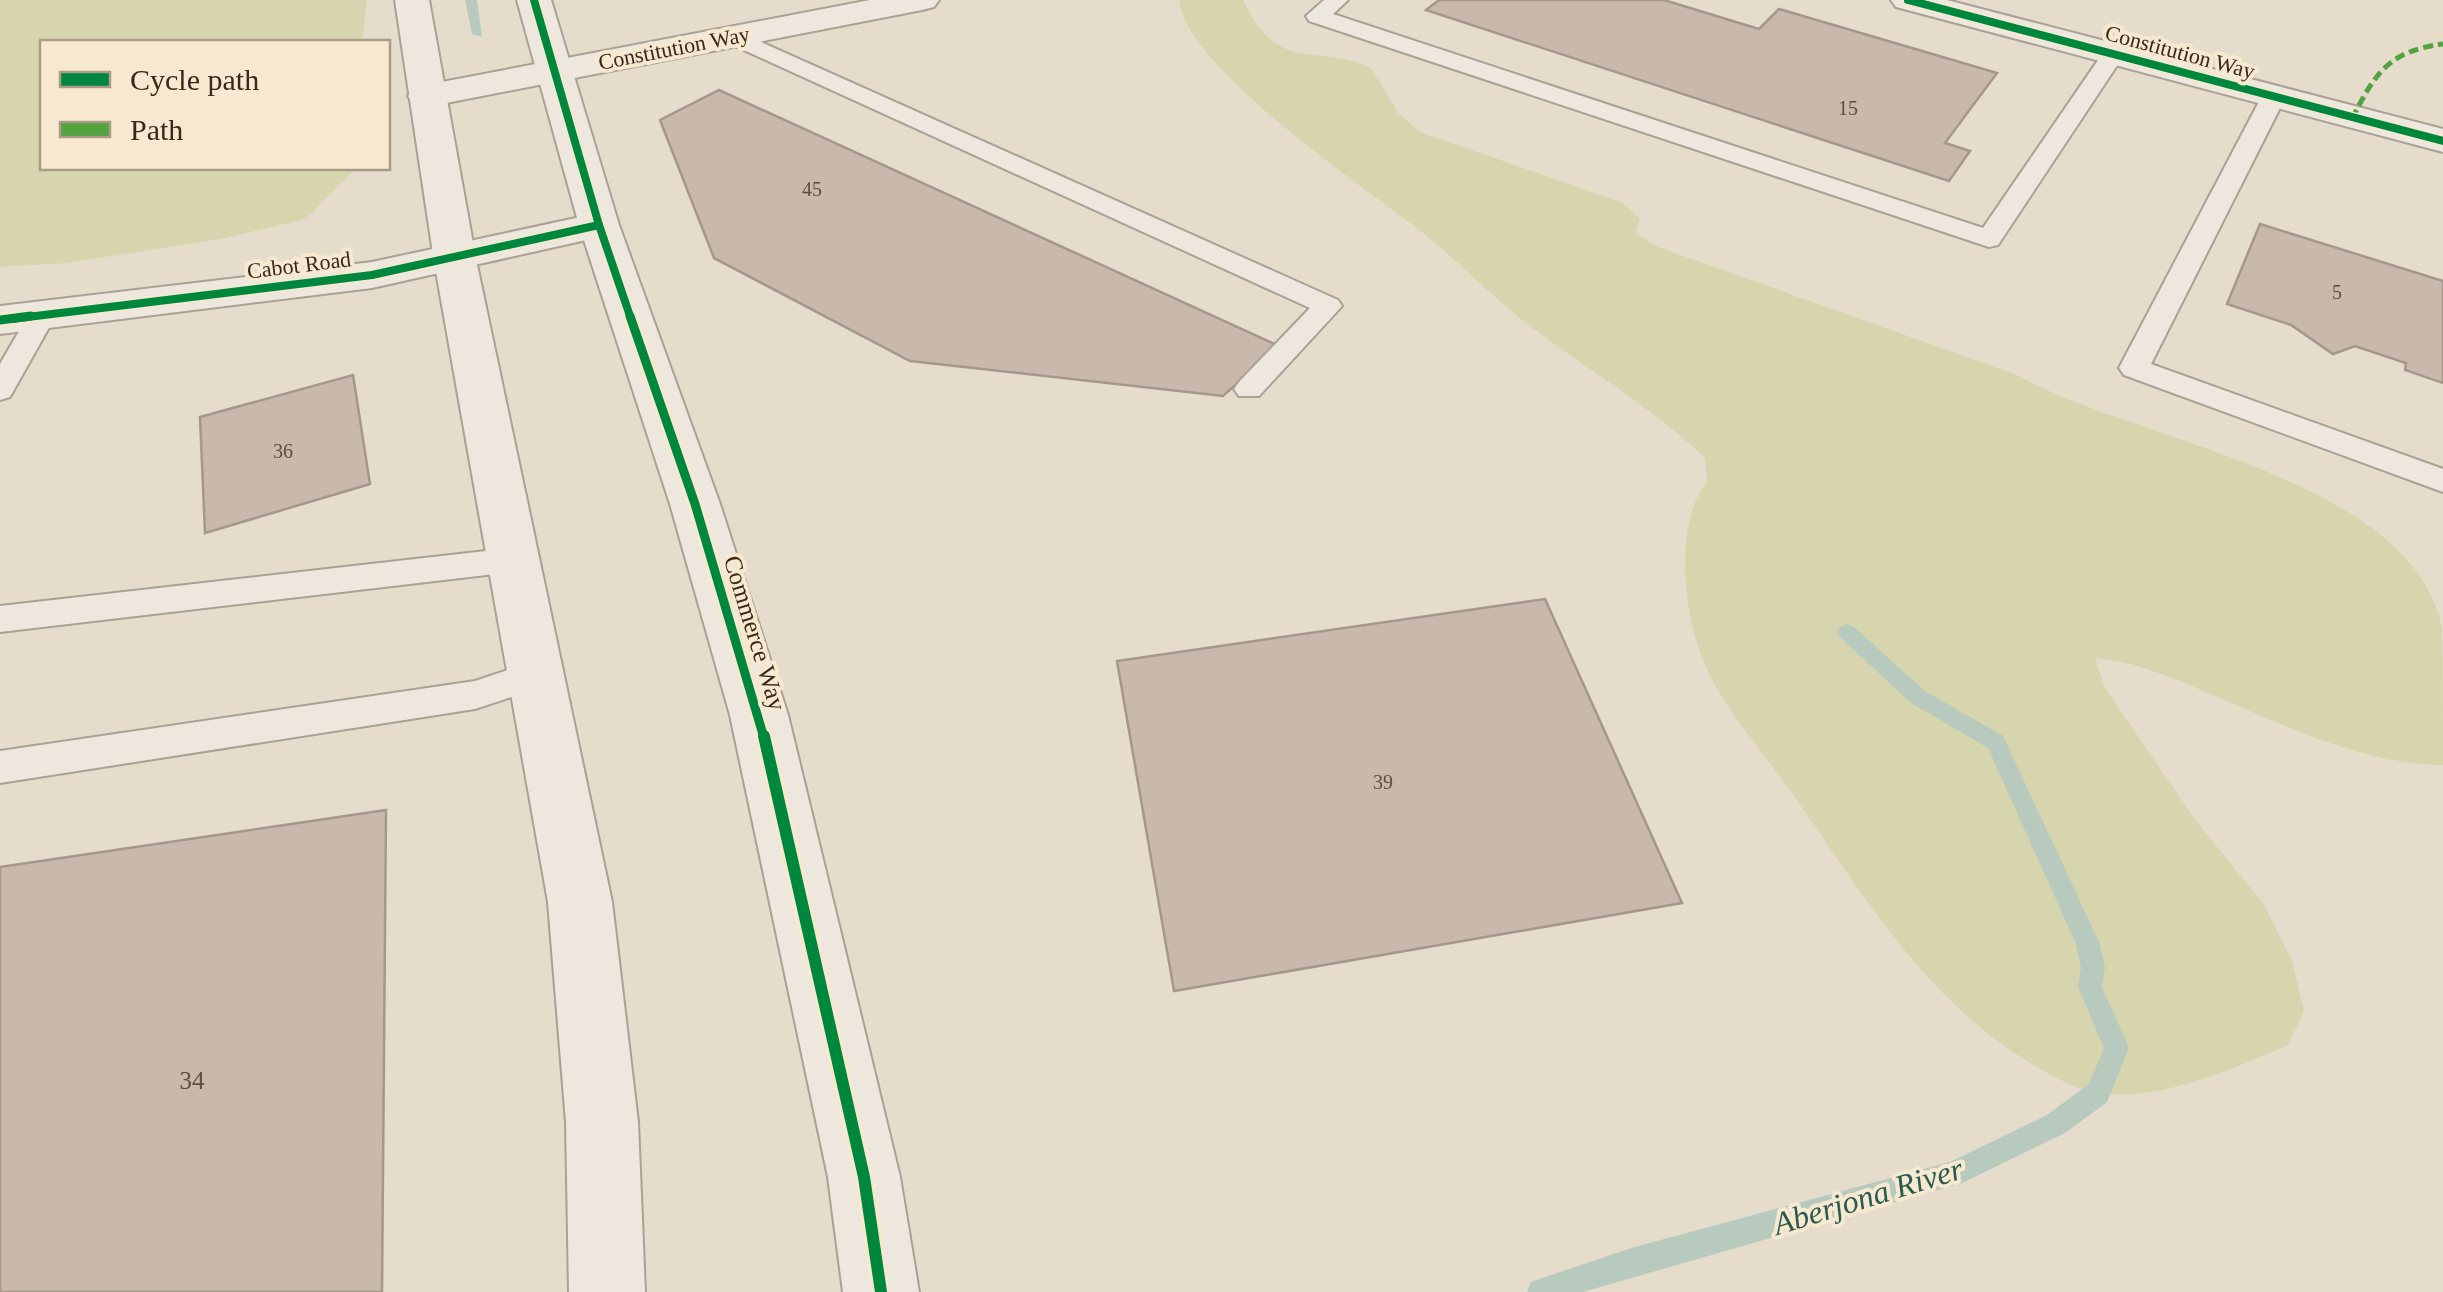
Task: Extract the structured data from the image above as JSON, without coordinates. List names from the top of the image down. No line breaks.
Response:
{"streets":{"street":["Constitution Way","Cabot Road","Commerce Way"]},"crossings":[["Constitution Way","Commerce Way"],["Cabot Road","Commerce Way"]],"water":["Aberjona River"],"house_numbers":["15","45","5","36","39","34"],"legend":["Cycle path","Path"]}
